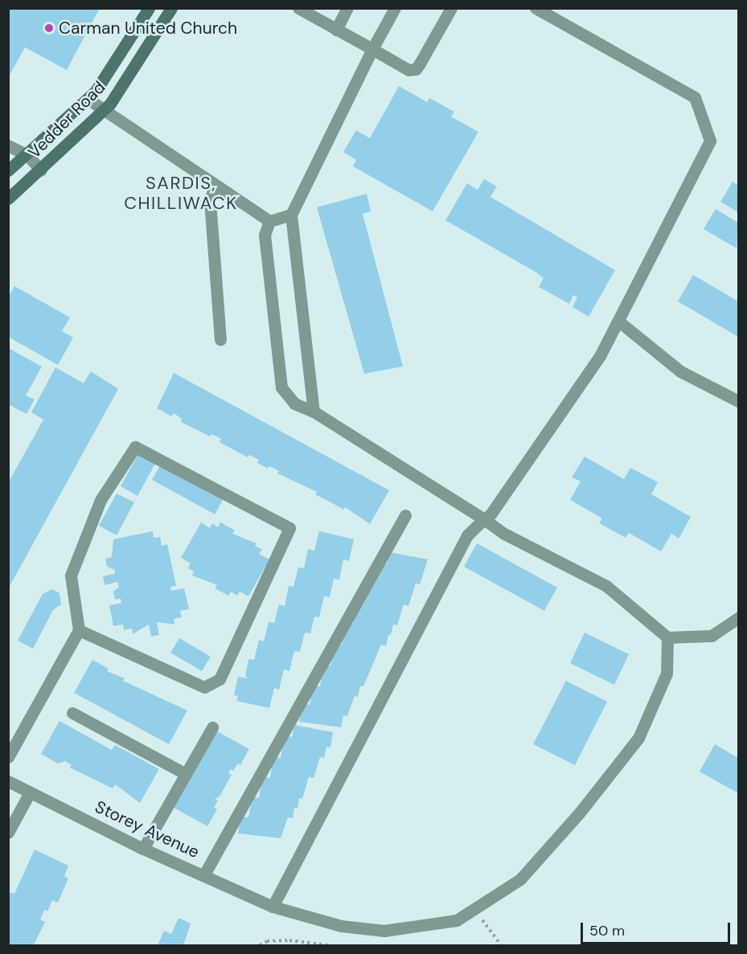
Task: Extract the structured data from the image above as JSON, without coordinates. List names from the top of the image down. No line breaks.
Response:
{"streets":{"main road":["Vedder Road"],"street":["Storey Avenue"]},"districts":["SARDIS, CHILLIWACK"],"places":["Carman United Church"],"scale_bar":"50 m"}
